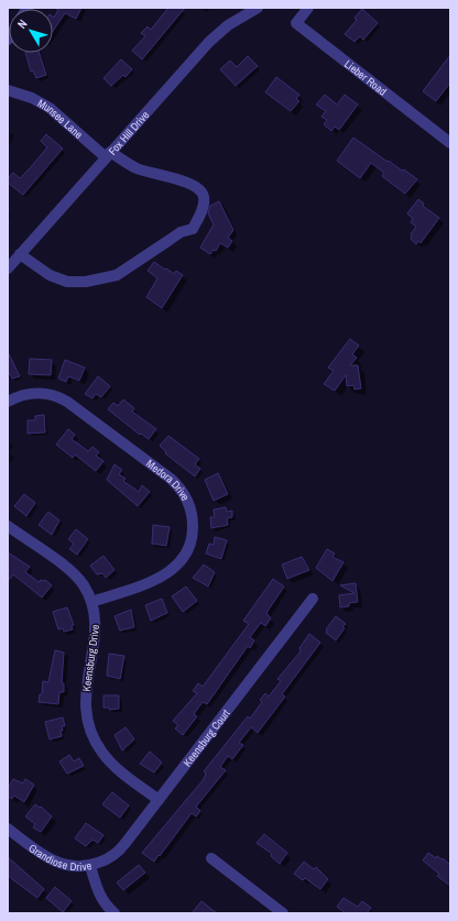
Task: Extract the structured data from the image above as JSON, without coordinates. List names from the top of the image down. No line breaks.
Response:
{"streets":{"street":["Lieber Road","Munsee Lane","Fox Hill Drive","Medora Drive","Keensburg Drive","Keensburg Court","Grandiose Drive"]},"crossings":[["Munsee Lane","Fox Hill Drive"],["Medora Drive","Keensburg Drive"],["Keensburg Drive","Keensburg Court"],["Keensburg Court","Grandiose Drive"]],"north":"top left"}
